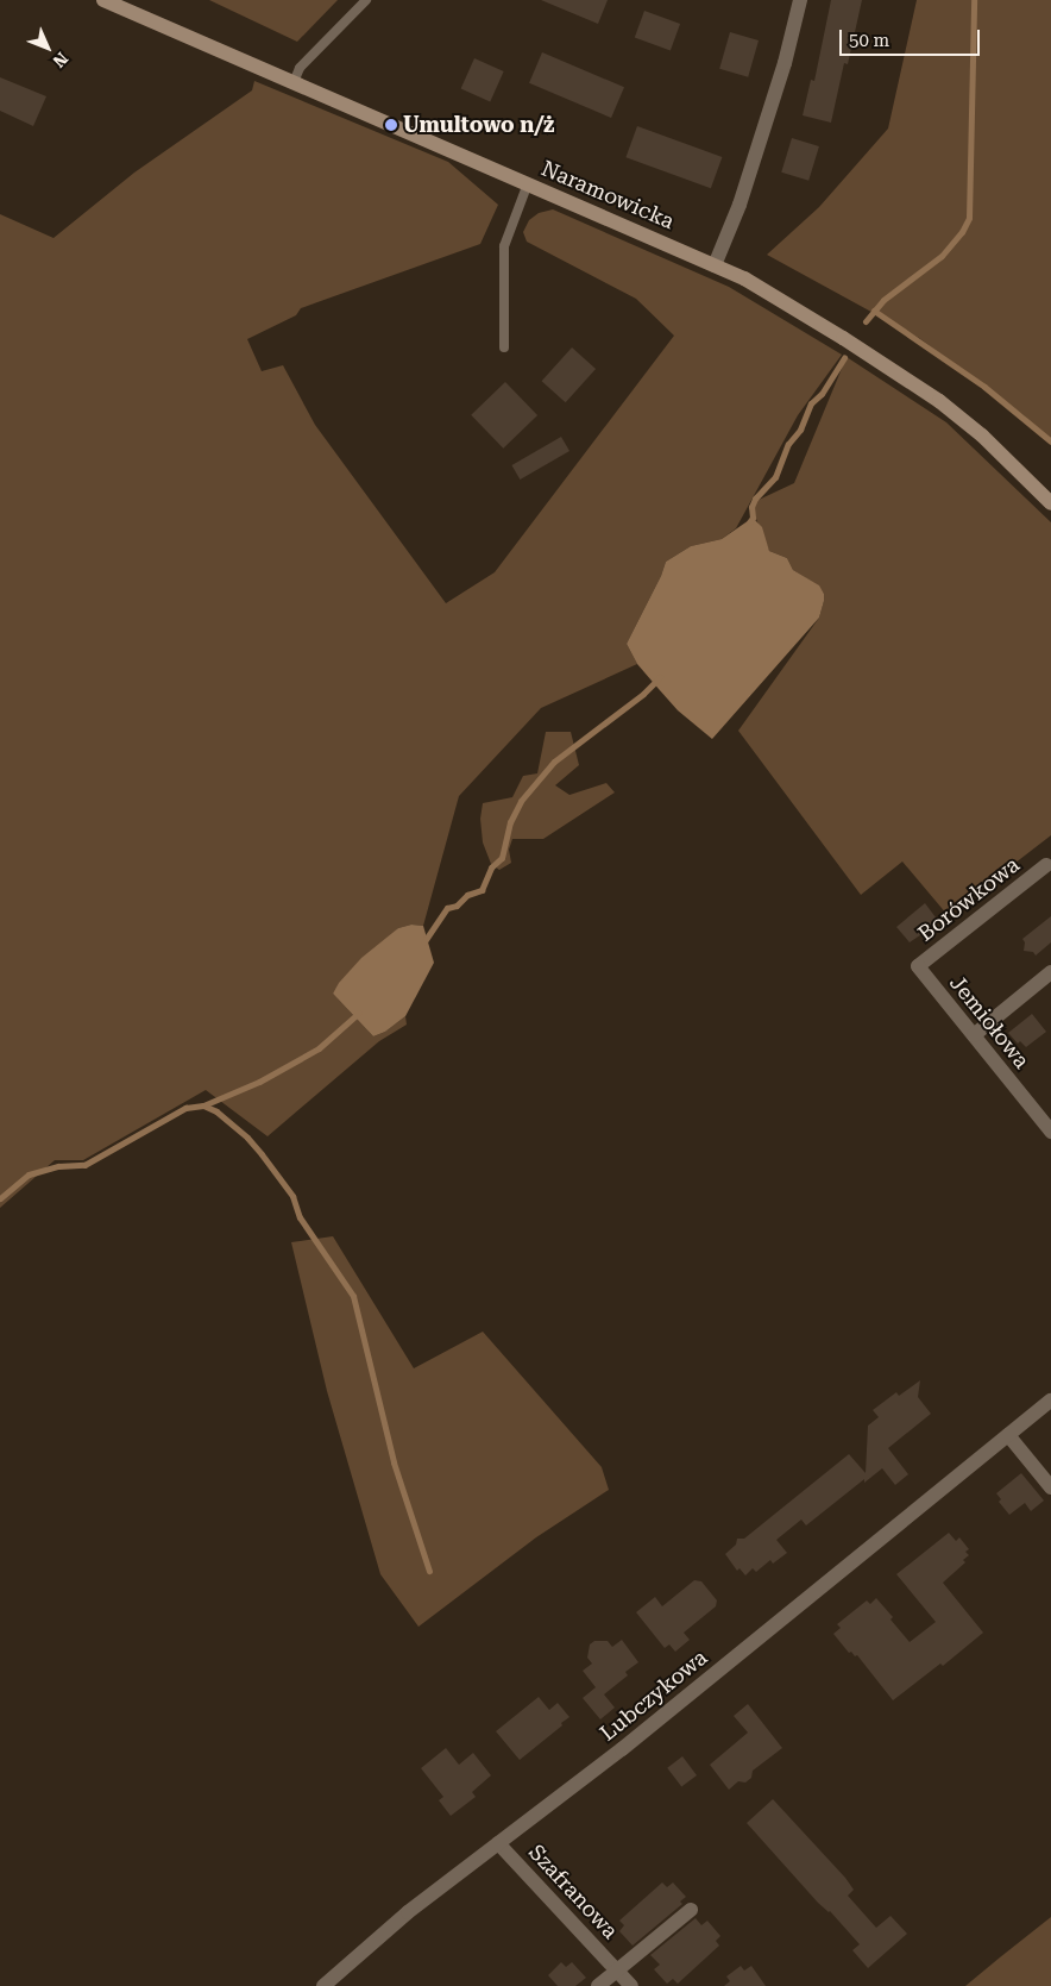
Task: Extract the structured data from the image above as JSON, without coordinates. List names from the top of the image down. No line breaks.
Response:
{"streets":{"street":["Naramowicka","Borówkowa","Jemiołowa","Lubczykowa","Szafranowa"]},"crossings":[["Borówkowa","Jemiołowa"],["Lubczykowa","Szafranowa"]],"places":["Umultowo n/ż"],"scale_bar":"50 m","north":"bottom right"}
